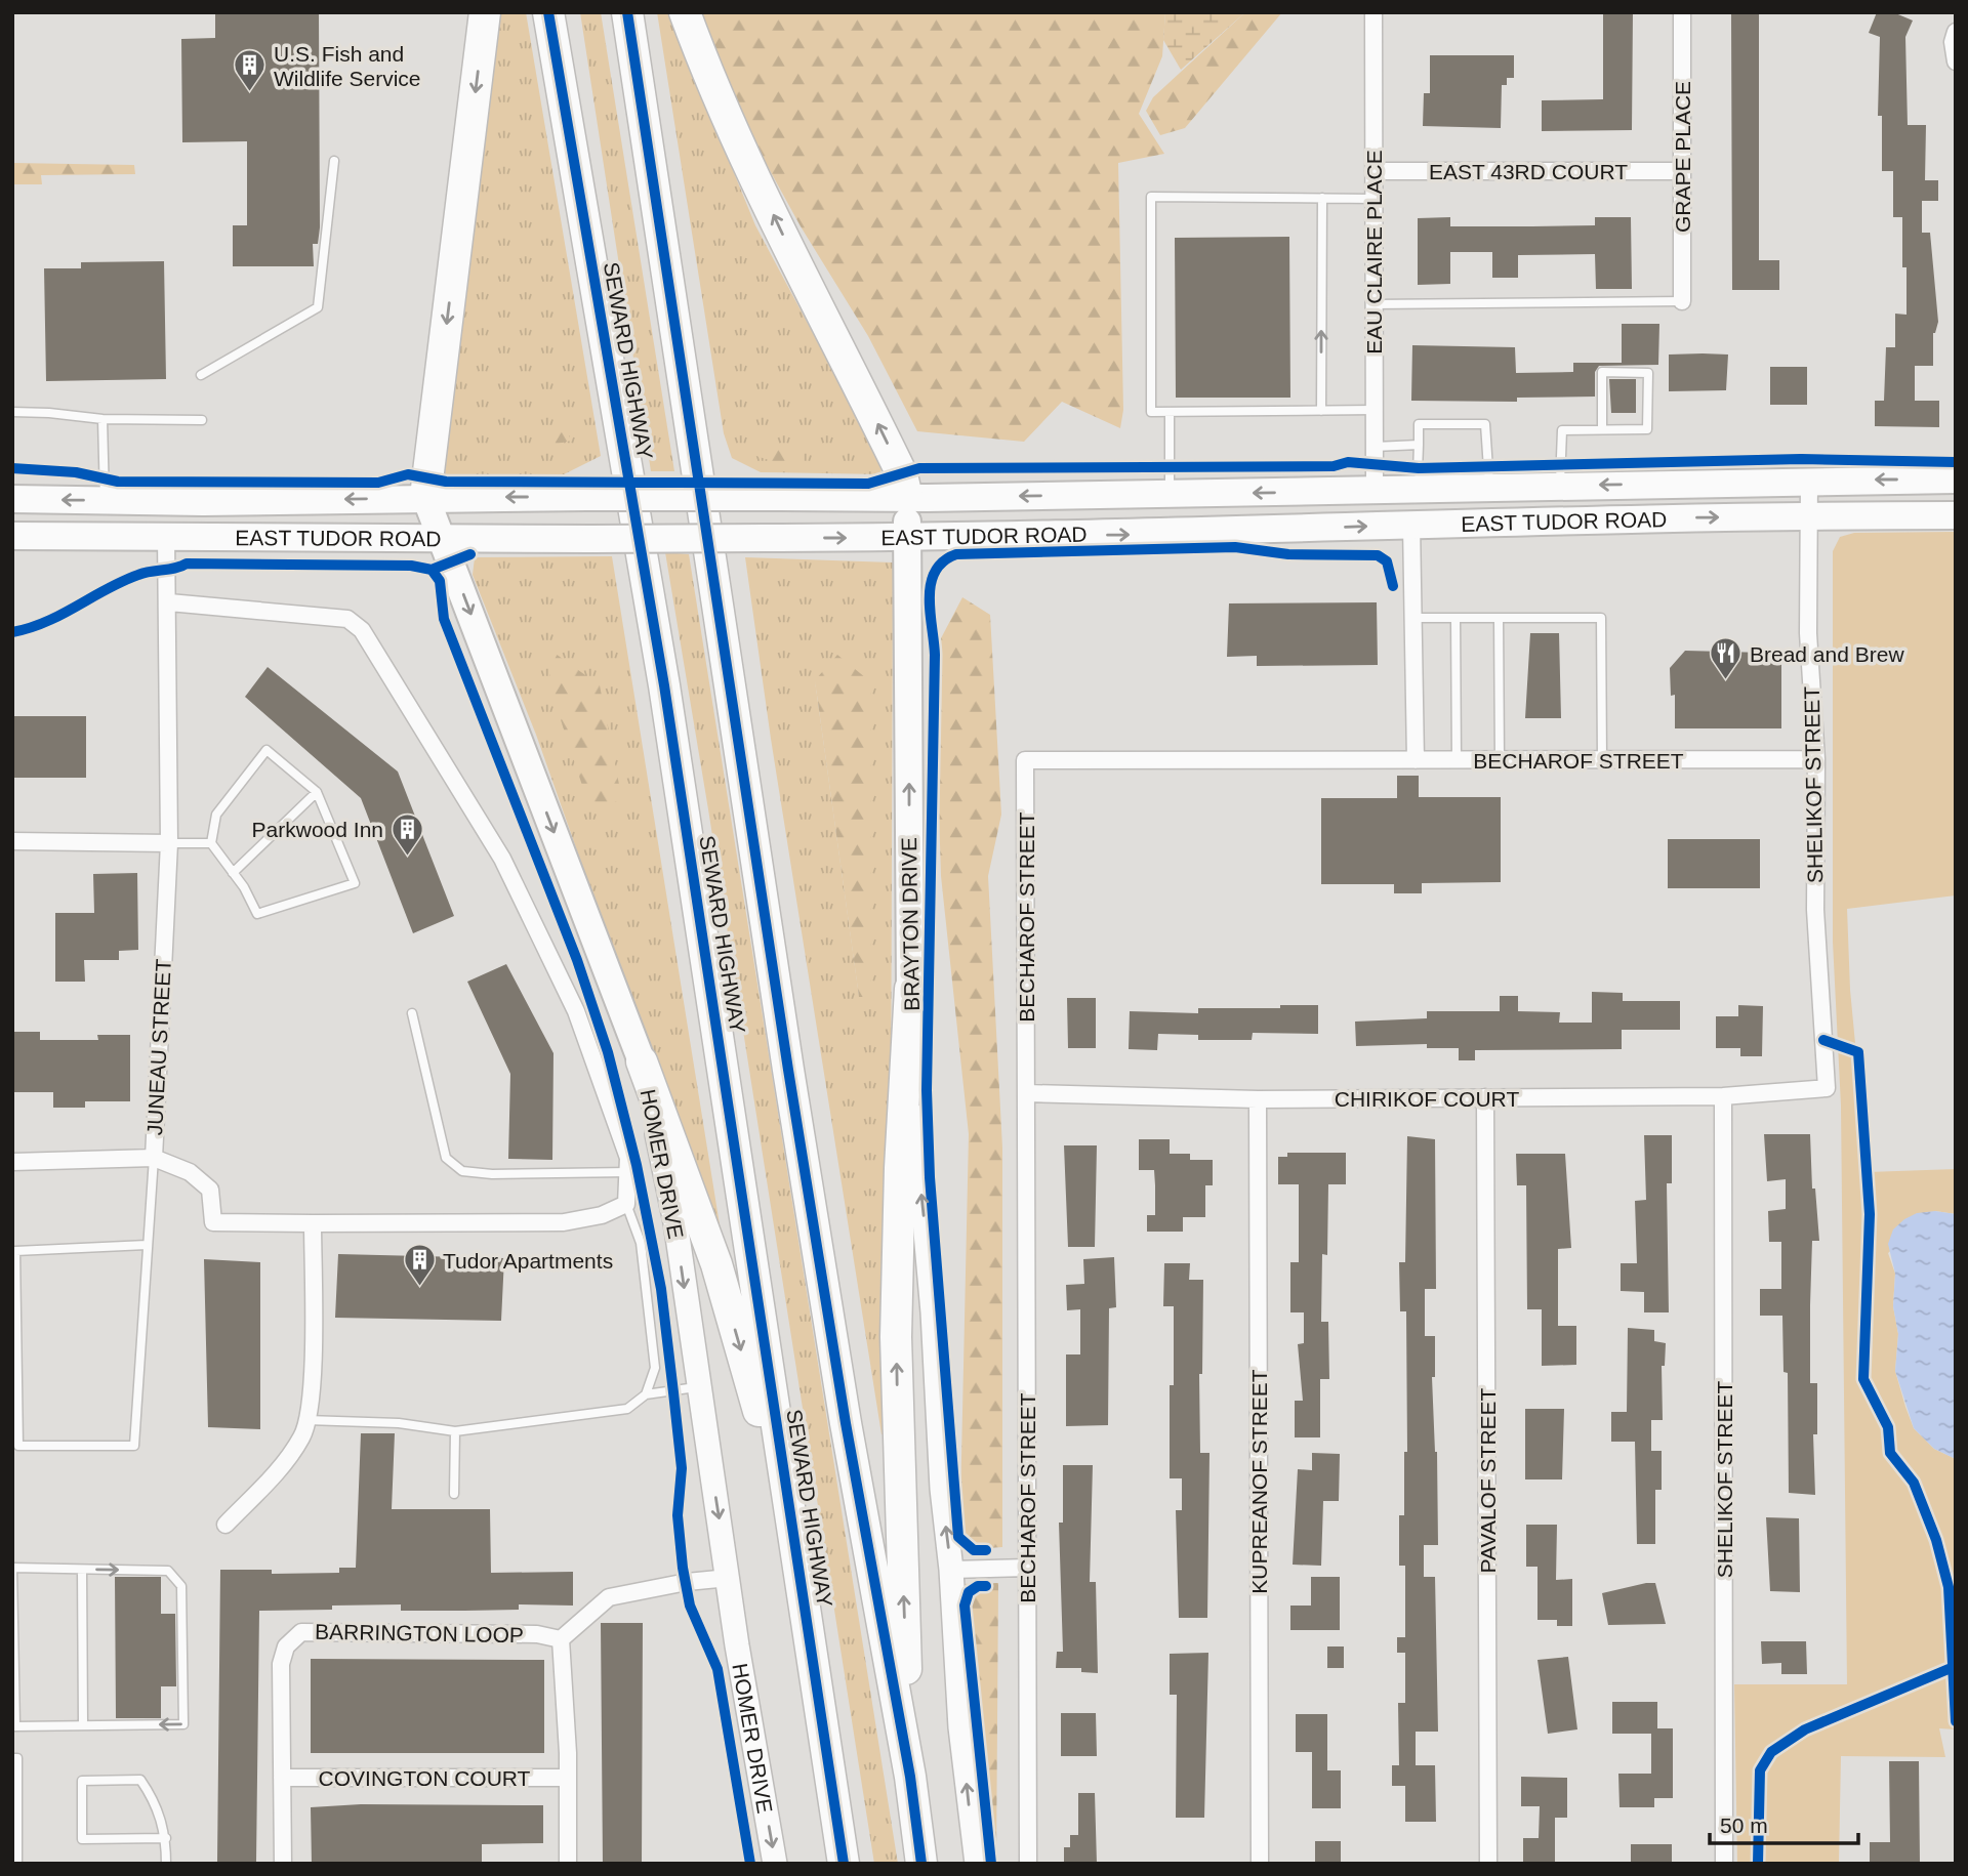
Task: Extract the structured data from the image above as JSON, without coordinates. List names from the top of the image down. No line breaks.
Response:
{"streets":{"highway":["SEWARD HIGHWAY"],"main road":["EAST TUDOR ROAD","BRAYTON DRIVE","HOMER DRIVE"],"street":["GRAPE PLACE","EAST 43RD COURT","EAU CLAIRE PLACE","BECHAROF STREET","SHELIKOF STREET","JUNEAU STREET","CHIRIKOF COURT","PAVALOF STREET","KUPREANOF STREET","BARRINGTON LOOP","COVINGTON COURT"]},"crossings":[["GRAPE PLACE","EAST 43RD COURT"],["EAST 43RD COURT","EAU CLAIRE PLACE"],["EAU CLAIRE PLACE","EAST TUDOR ROAD"],["EAST TUDOR ROAD","SHELIKOF STREET"],["EAST TUDOR ROAD","BRAYTON DRIVE"],["EAST TUDOR ROAD","JUNEAU STREET"],["EAST TUDOR ROAD","HOMER DRIVE"],["BECHAROF STREET","SHELIKOF STREET"],["BECHAROF STREET","CHIRIKOF COURT"],["SHELIKOF STREET","CHIRIKOF COURT"],["JUNEAU STREET","HOMER DRIVE"],["CHIRIKOF COURT","PAVALOF STREET"],["CHIRIKOF COURT","KUPREANOF STREET"],["BARRINGTON LOOP","COVINGTON COURT"]],"one_way":["BRAYTON DRIVE","HOMER DRIVE"],"places":{"building":["U.S. Fish and Wildlife Service","Parkwood Inn","Tudor Apartments"],"restaurant":["Bread and Brew"]},"scale_bar":"50 m"}
